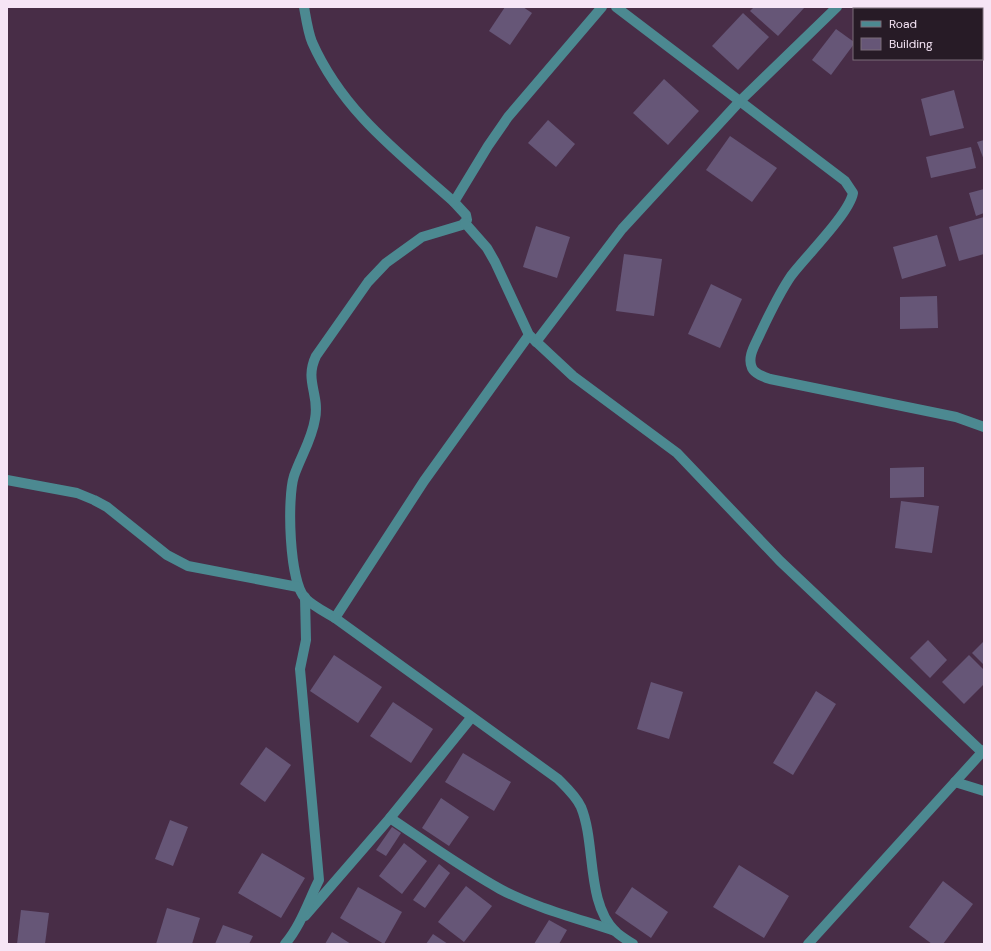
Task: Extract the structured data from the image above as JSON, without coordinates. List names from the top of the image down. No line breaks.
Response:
{"legend":["Road","Building"]}
